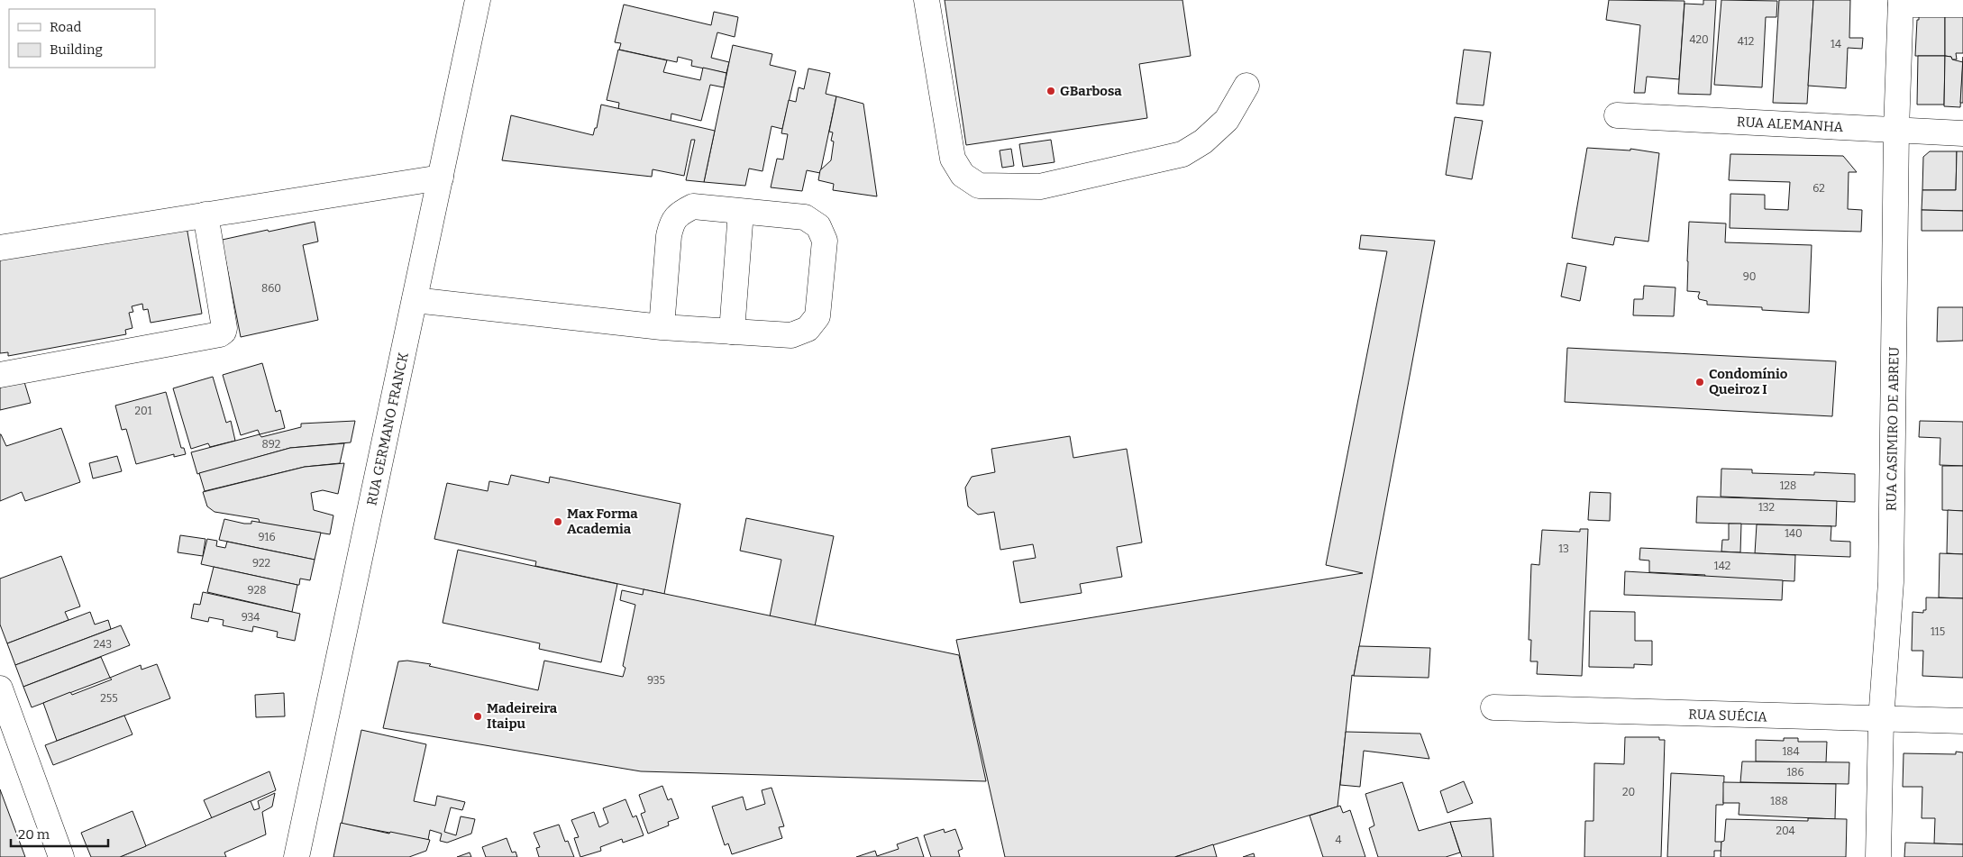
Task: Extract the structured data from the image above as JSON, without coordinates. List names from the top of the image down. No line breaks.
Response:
{"streets":{"street":["RUA ALEMANHA","RUA GERMANO FRANCK","RUA CASIMIRO DE ABREU","RUA SUÉCIA"]},"crossings":[["RUA ALEMANHA","RUA CASIMIRO DE ABREU"],["RUA CASIMIRO DE ABREU","RUA SUÉCIA"]],"places":["GBarbosa","Condomínio Queiroz I","Max Forma Academia","Madeireira Itaipu"],"house_numbers":["420","412","14","62","90","860","201","892","128","132","140","916","13","922","142","928","934","115","243","935","255","184","186","20","188","204","4"],"legend":["Road","Building"],"scale_bar":"20 m"}
